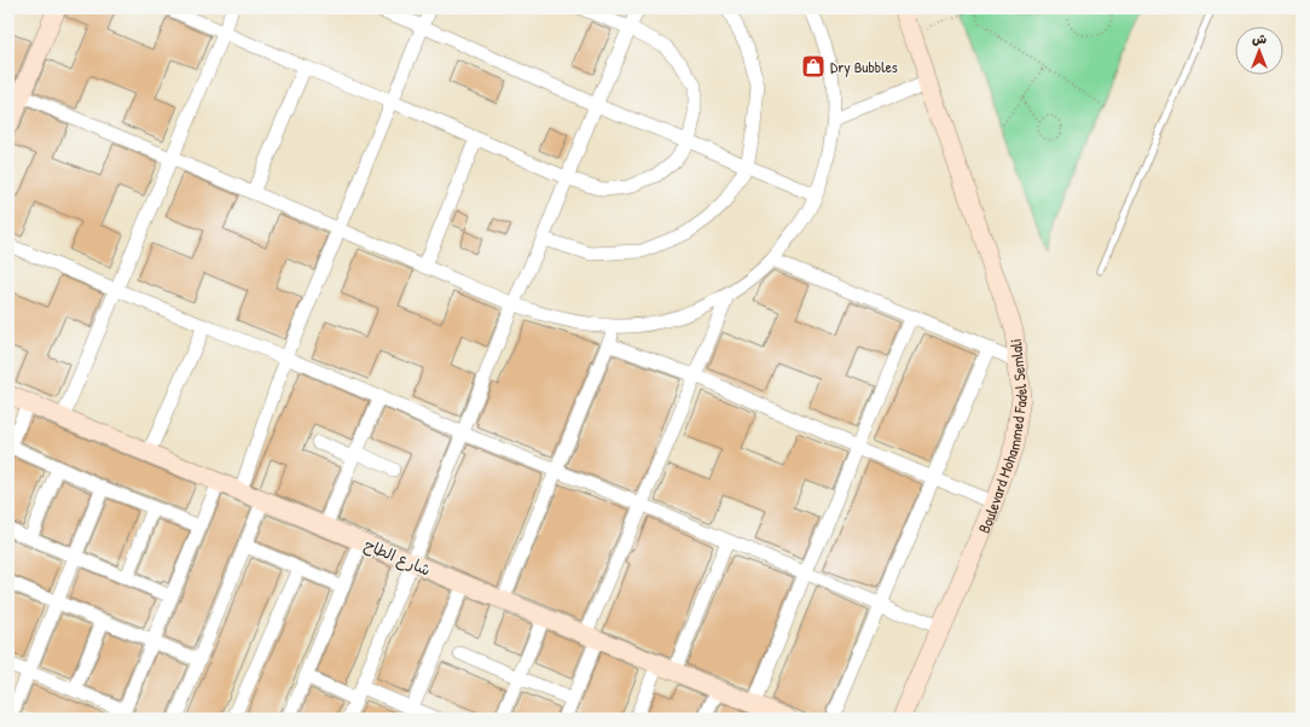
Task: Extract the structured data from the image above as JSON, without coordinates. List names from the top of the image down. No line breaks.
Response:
{"streets":{"street":["Boulevard Mohammed Fadel Semlali","شارع الطاح"]},"places":{"shop":["Dry Bubbles"]},"north":"top"}
